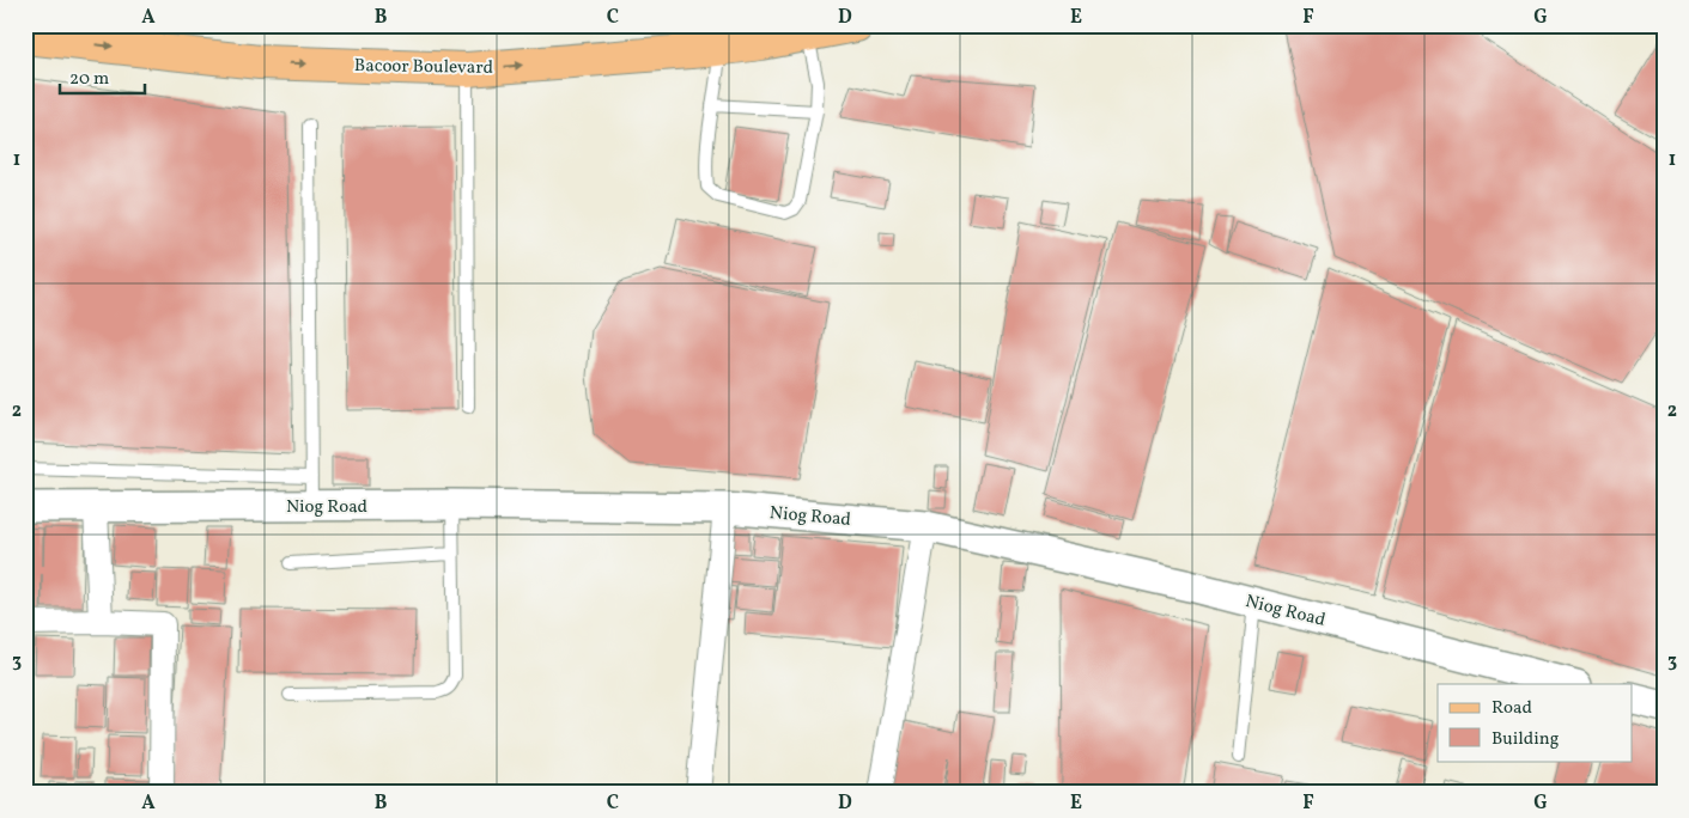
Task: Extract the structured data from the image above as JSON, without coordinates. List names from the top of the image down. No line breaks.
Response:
{"streets":{"main road":["Bacoor Boulevard"],"street":["Niog Road"]},"one_way":["Bacoor Boulevard"],"legend":["Road","Building"],"scale_bar":"20 m","grid":{"columns":["A","B","C","D","E","F","G"],"rows":["1","2","3"]}}
